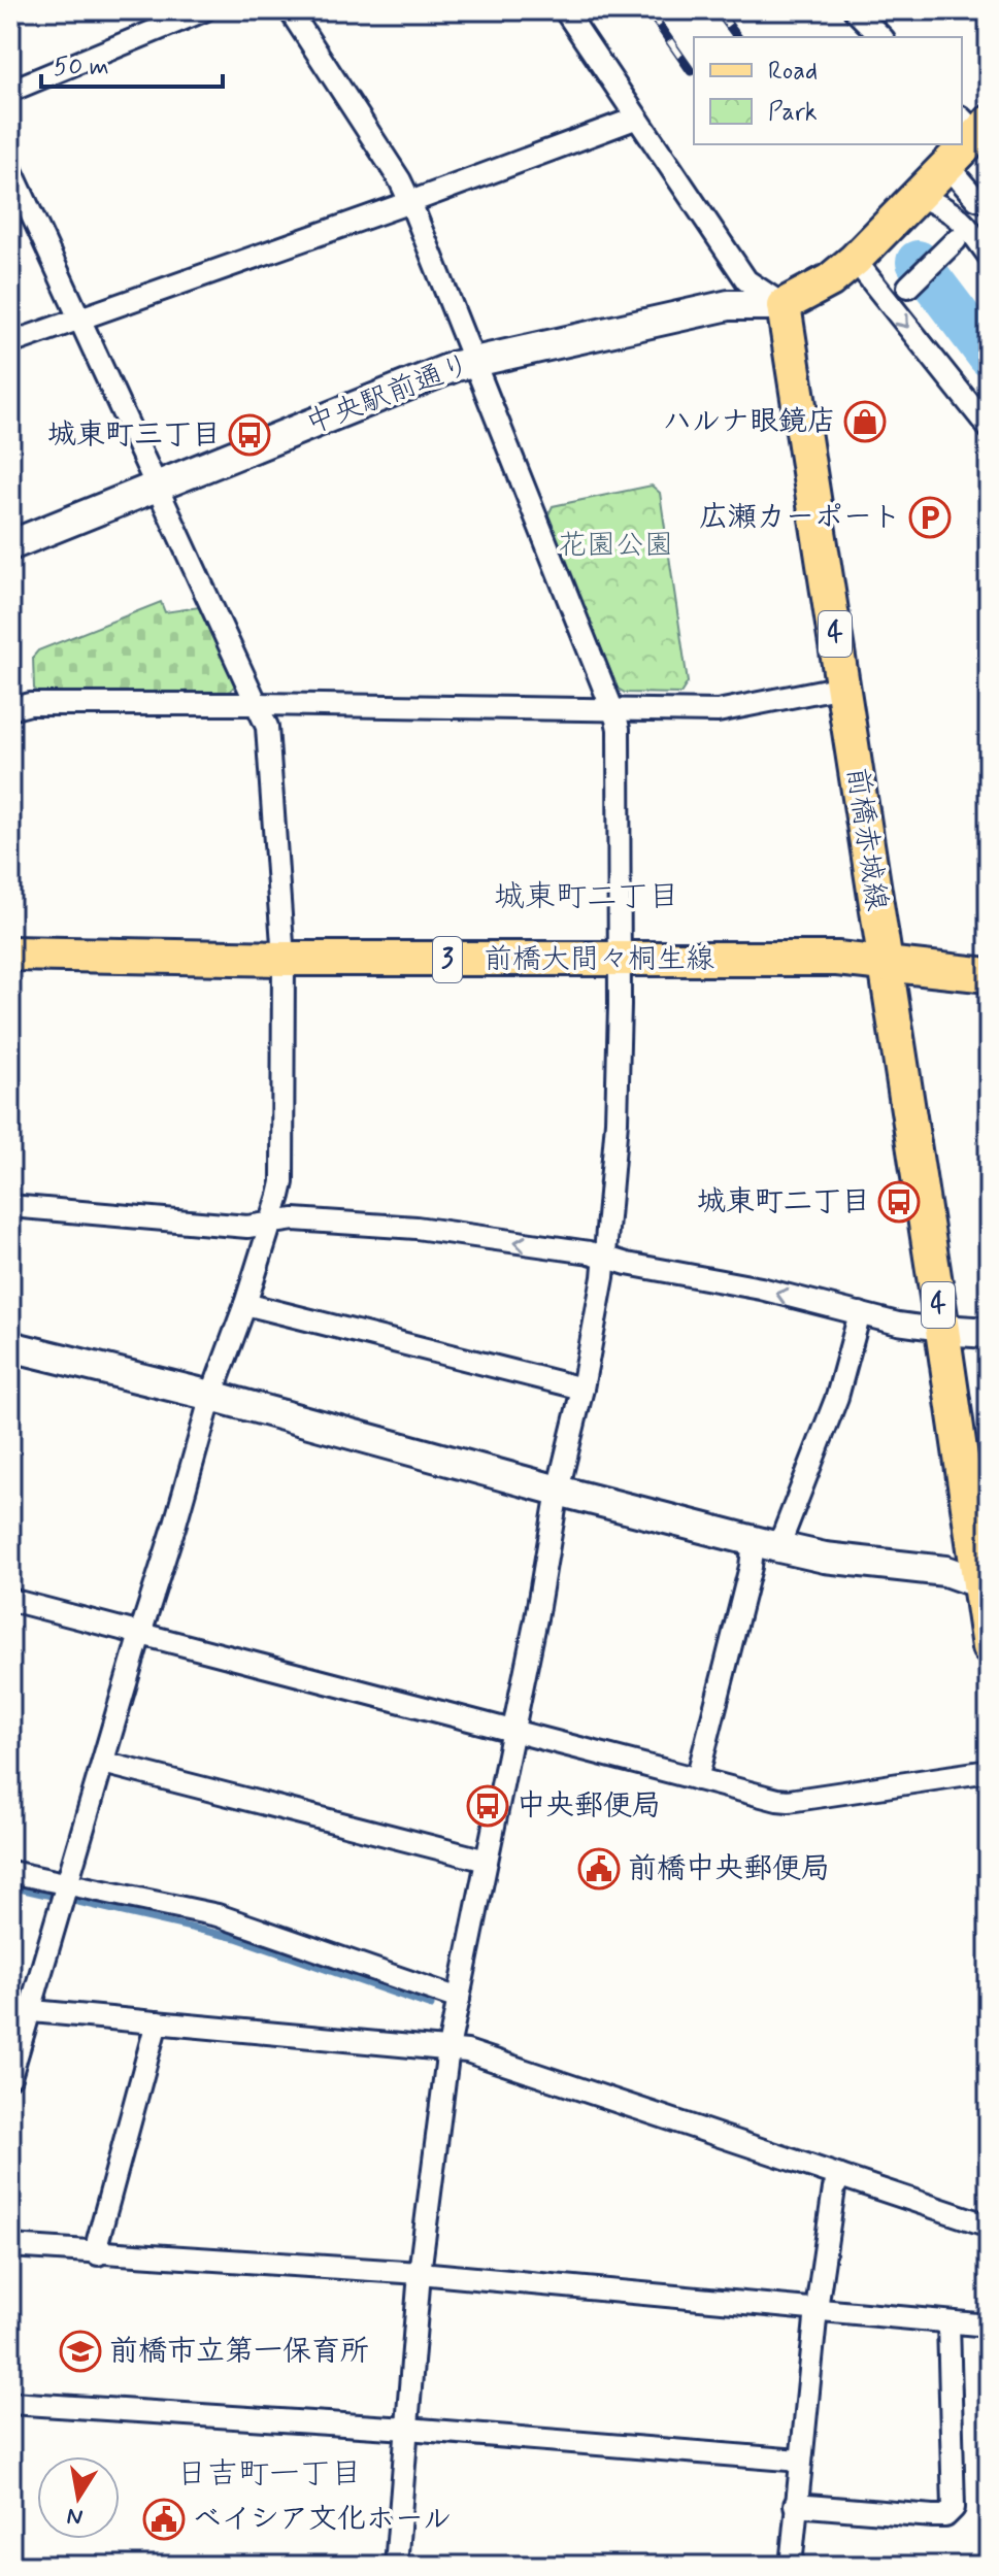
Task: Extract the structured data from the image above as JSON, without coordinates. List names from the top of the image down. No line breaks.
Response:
{"streets":{"main road":["4","前橋赤城線","3","前橋大間々桐生線"],"street":["中央駅前通り"]},"crossings":[["中央駅前通り","前橋赤城線"],["前橋赤城線","前橋大間々桐生線"]],"districts":["城東町二丁目","日吉町一丁目"],"parks":["花園公園"],"places":{"shop":["ハルナ眼鏡店"],"bus stop":["城東町三丁目","城東町二丁目","中央郵便局"],"parking":["広瀬カーポート"],"public building":["前橋中央郵便局","ベイシア文化ホール"],"school or university":["前橋市立第一保育所"]},"legend":["Road","Park"],"scale_bar":"50 m","north":"bottom"}
